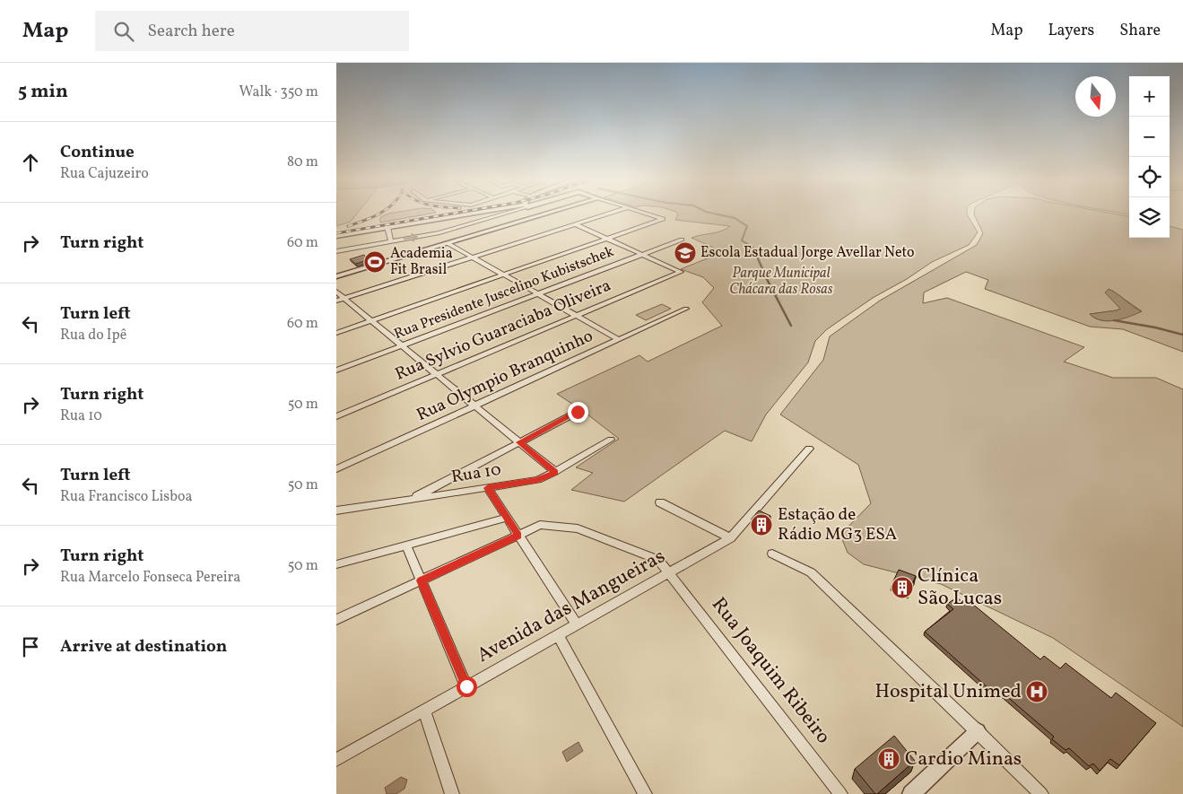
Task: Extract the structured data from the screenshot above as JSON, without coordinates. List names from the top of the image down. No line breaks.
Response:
{"streets":{"street":["Rua Presidente Juscelino Kubistschek","Rua Sylvio Guaraciaba Oliveira","Rua Olympio Branquinho","Rua 10","Avenida das Mangueiras","Rua Joaquim Ribeiro"]},"crossings":[["Rua Presidente Juscelino Kubistschek","Rua Sylvio Guaraciaba Oliveira"],["Avenida das Mangueiras","Rua Joaquim Ribeiro"]],"parks":["Parque Municipal Chácara das Rosas"],"places":{"school or university":["Escola Estadual Jorge Avellar Neto"],"sports":["Academia Fit Brasil"],"building":["Estação de Rádio MG3 ESA","Clínica São Lucas","Cardio Minas"],"hospital":["Hospital Unimed"]},"north":"bottom","page":{"header":"Map","search":"Search here","nav":["Map","Layers","Share"],"heading":["5 min","Walk · 350 m"],"map_buttons":["+","−"],"list":[["Continue","Rua Cajuzeiro","80 m"],["Turn right","60 m"],["Turn left","Rua do Ipê","60 m"],["Turn right","Rua 10","50 m"],["Turn left","Rua Francisco Lisboa","50 m"],["Turn right","Rua Marcelo Fonseca Pereira","50 m"],"Arrive at destination"]}}
